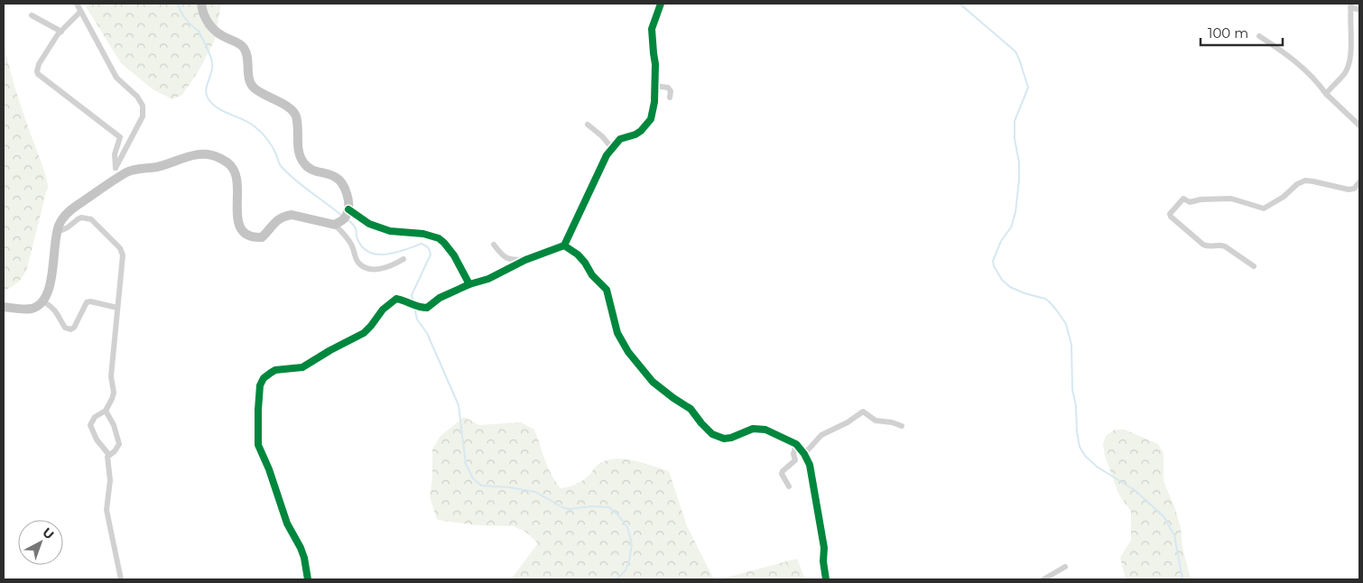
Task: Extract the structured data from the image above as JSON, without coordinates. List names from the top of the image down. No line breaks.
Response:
{"scale_bar":"100 m","north":"top right"}
